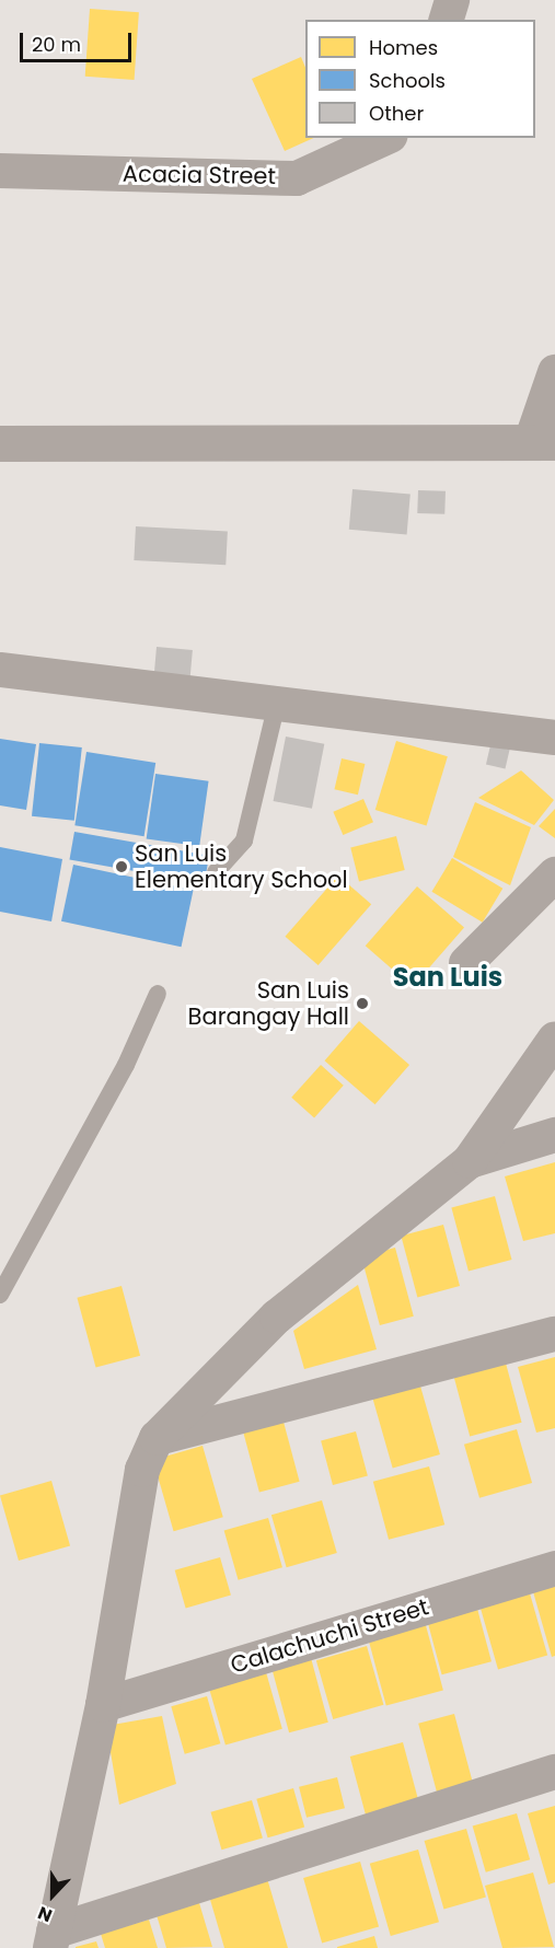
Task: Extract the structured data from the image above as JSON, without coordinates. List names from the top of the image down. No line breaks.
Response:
{"streets":{"street":["Acacia Street","Calachuchi Street"]},"districts":["San Luis"],"places":["San Luis Elementary School","San Luis Barangay Hall"],"legend":["Homes","Schools","Other"],"scale_bar":"20 m","north":"bottom"}
